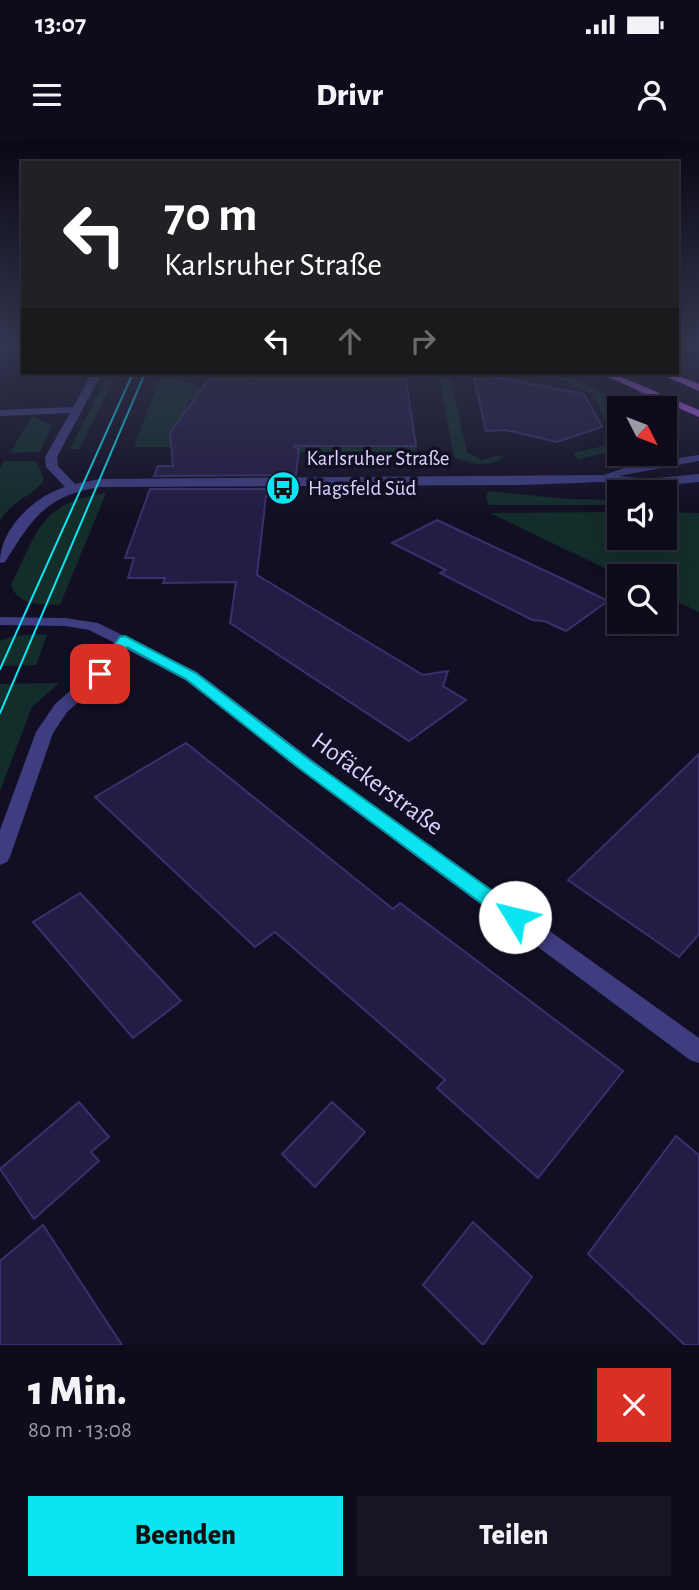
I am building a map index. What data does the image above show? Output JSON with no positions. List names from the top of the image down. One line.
{"streets":{"street":["Karlsruher Straße","Hofäckerstraße"]},"places":{"bus stop":["Hagsfeld Süd"]},"north":"bottom right","page":{"status":"13:07","header":"Drivr","turn":["70 m","Karlsruher Straße"],"heading":["1 Min.","80 m · 13:08"],"buttons":["Beenden","Teilen"]}}
